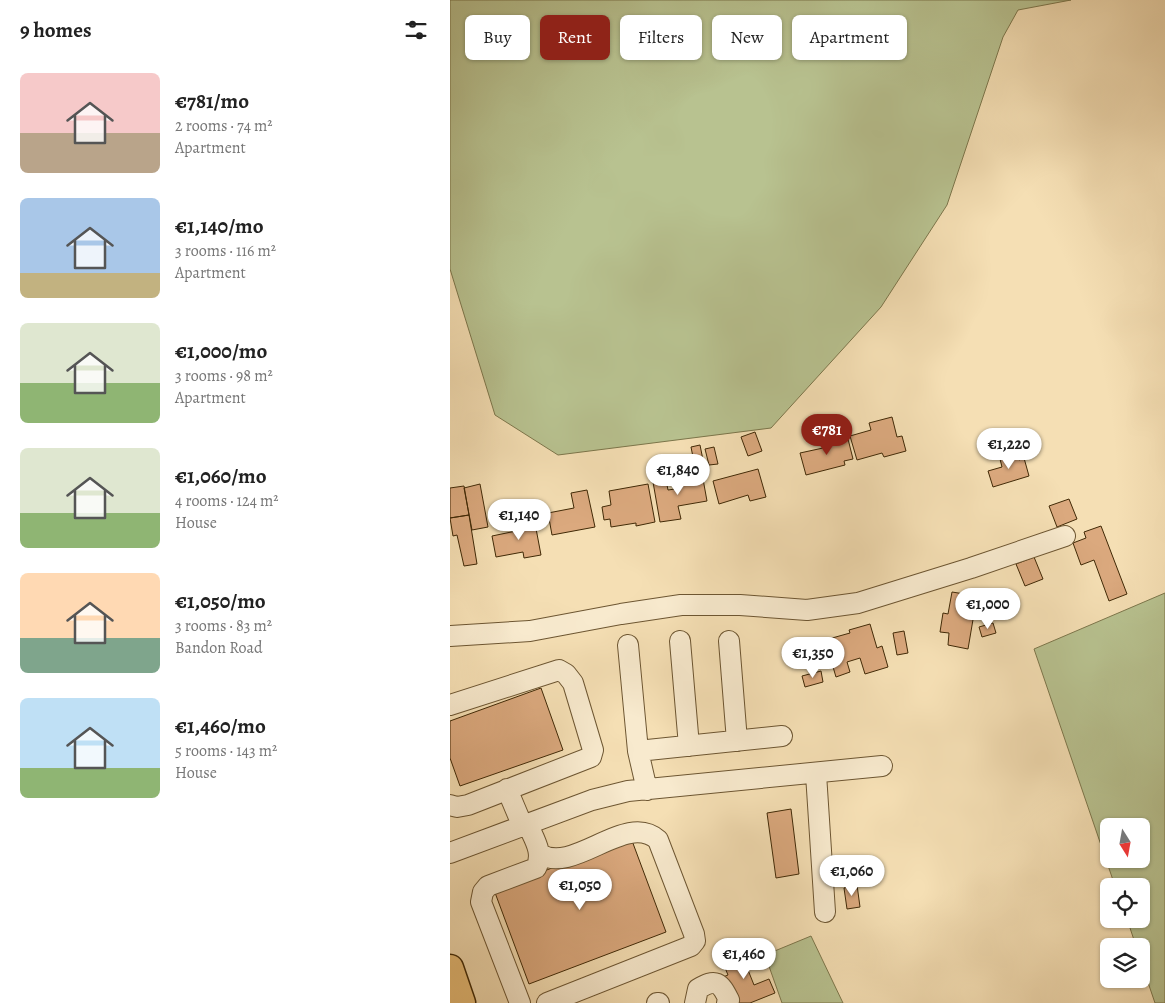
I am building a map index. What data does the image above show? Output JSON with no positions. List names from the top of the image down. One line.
{"north":"bottom","page":{"heading":"9 homes","chip":["Buy","Rent","Filters","New","Apartment"],"list":[{"name":"€781/mo","note":"2 rooms · 74 m² · Apartment"},{"name":"€1,140/mo","note":"3 rooms · 116 m² · Apartment"},{"name":"€1,000/mo","note":"3 rooms · 98 m² · Apartment"},{"name":"€1,060/mo","note":"4 rooms · 124 m² · House"},{"name":"€1,050/mo","note":"3 rooms · 83 m² · Bandon Road"},{"name":"€1,460/mo","note":"5 rooms · 143 m² · House"}],"price":["€781","€1,220","€1,840","€1,140","€1,000","€1,350","€1,060","€1,050","€1,460"]}}
